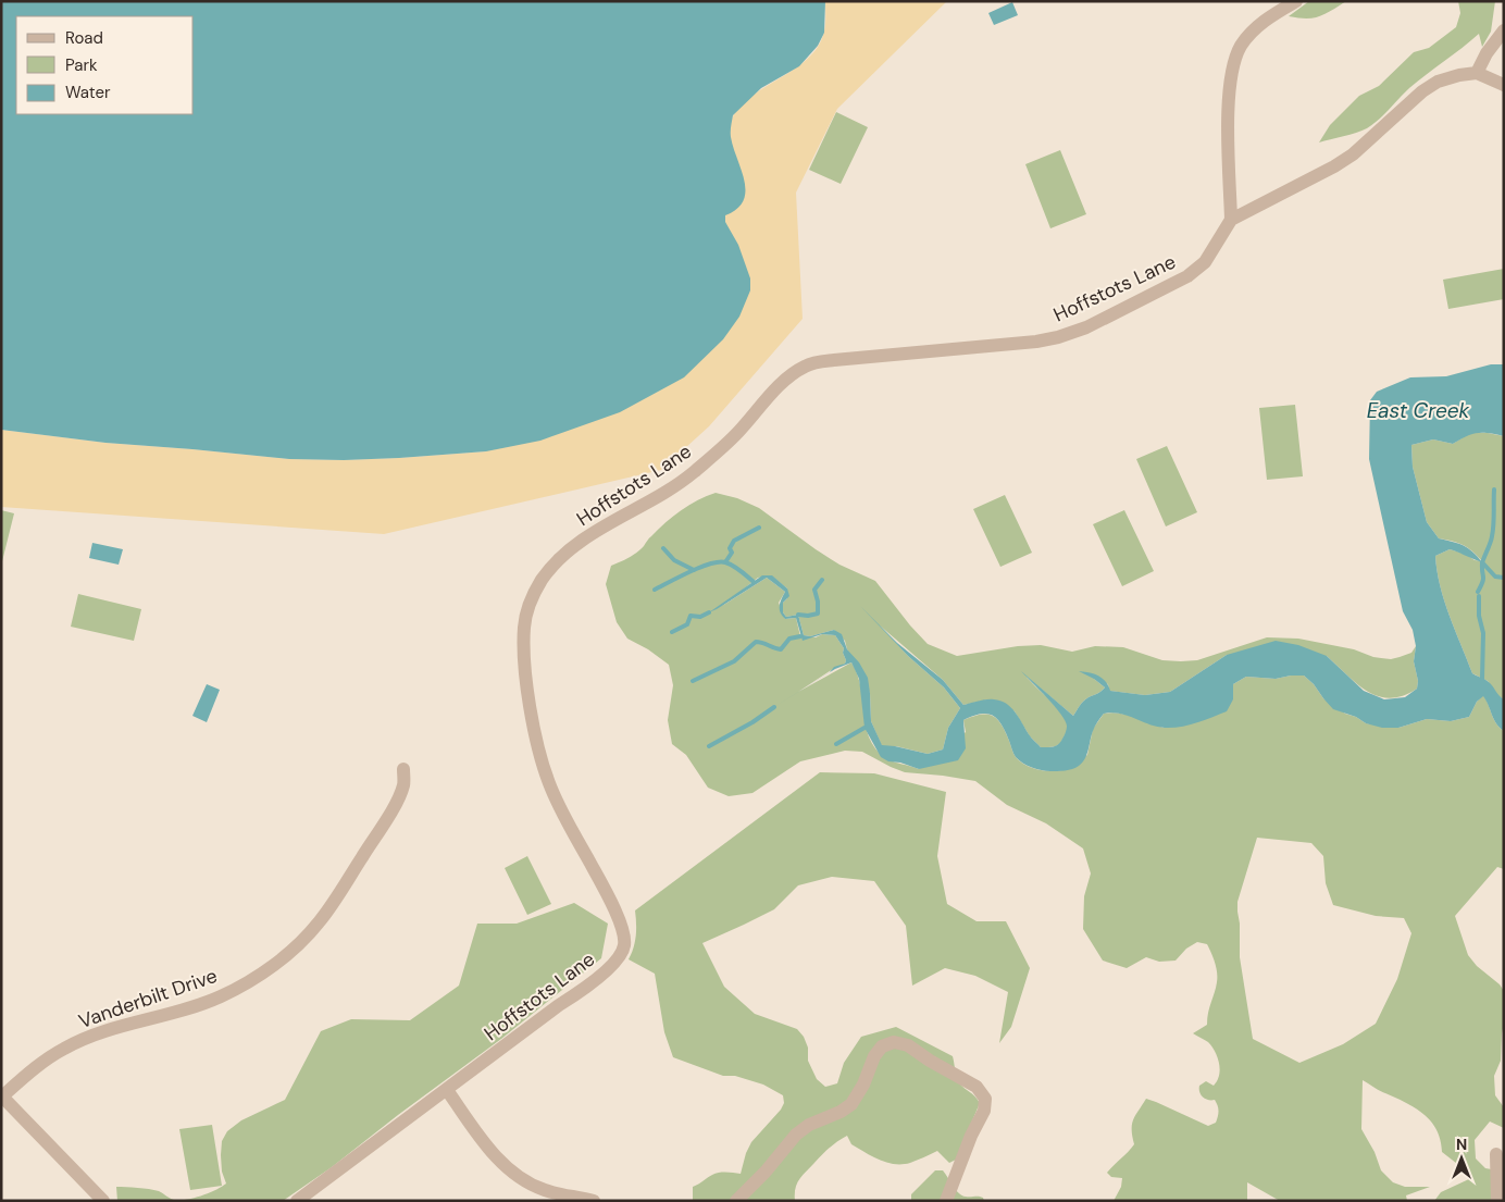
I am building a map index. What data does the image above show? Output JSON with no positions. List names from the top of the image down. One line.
{"streets":{"street":["Hoffstots Lane","Vanderbilt Drive"]},"water":["East Creek"],"legend":["Road","Park","Water"],"north":"top"}
